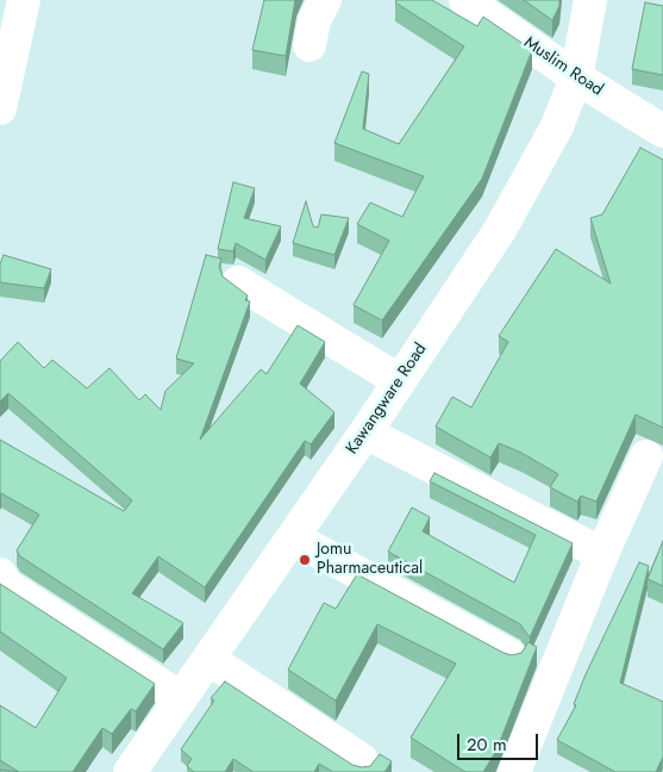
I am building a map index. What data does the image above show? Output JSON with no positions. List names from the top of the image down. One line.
{"streets":{"street":["Muslim Road","Kawangware Road"]},"crossings":[["Muslim Road","Kawangware Road"]],"places":["Jomu Pharmaceutical"],"scale_bar":"20 m"}
